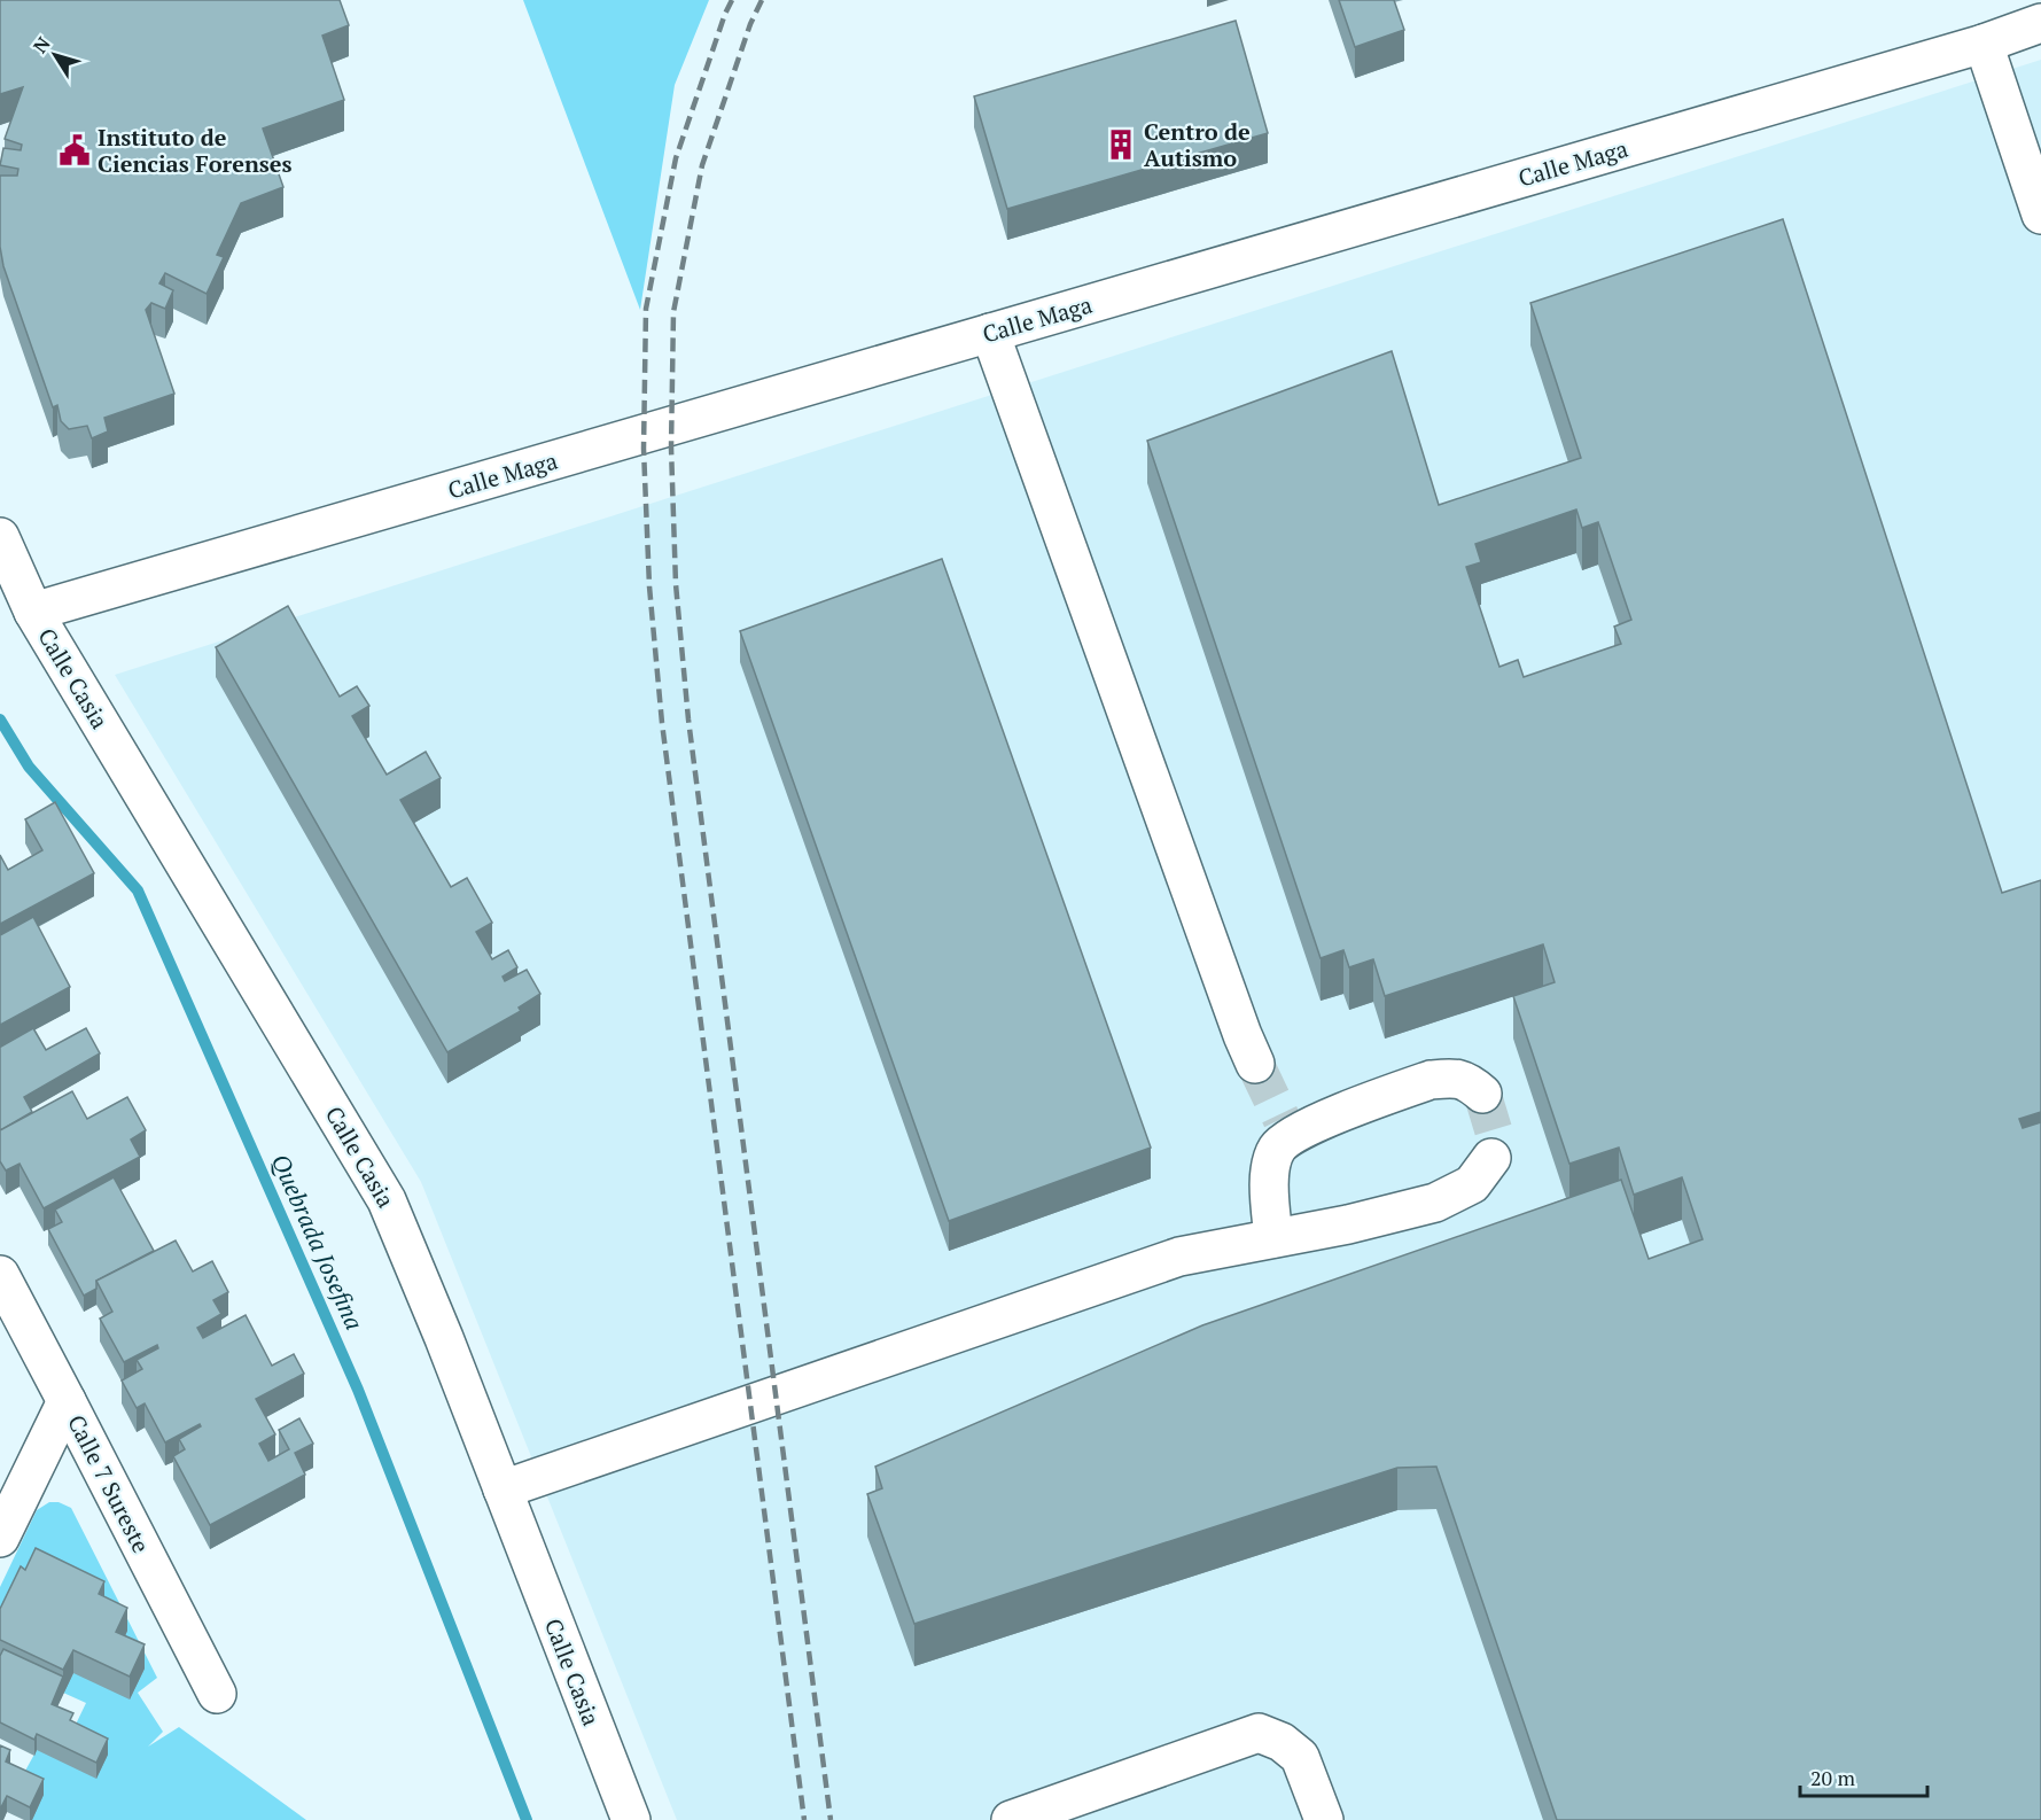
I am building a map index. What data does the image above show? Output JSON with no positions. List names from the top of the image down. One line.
{"streets":{"street":["Calle Maga","Calle Casia","Calle 7 Sureste"]},"crossings":[["Calle Maga","Calle Casia"]],"water":["Quebrada Josefina"],"places":{"building":["Centro de Autismo"],"public building":["Instituto de Ciencias Forenses"]},"scale_bar":"20 m","north":"top left"}
